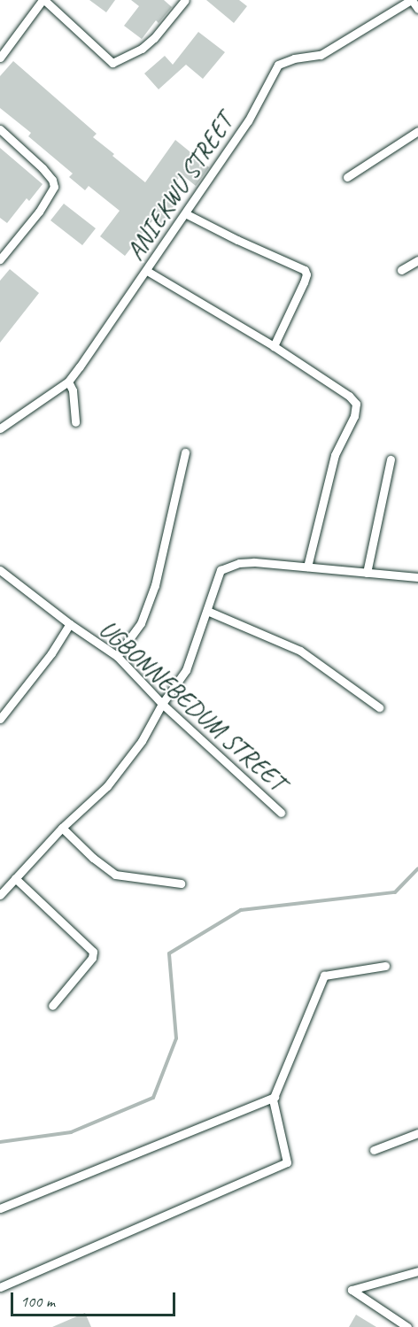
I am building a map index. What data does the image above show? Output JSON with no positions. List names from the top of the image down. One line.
{"streets":{"street":["ANIEKWU STREET","UGBONNEBEDUM STREET"]},"scale_bar":"100 m"}
